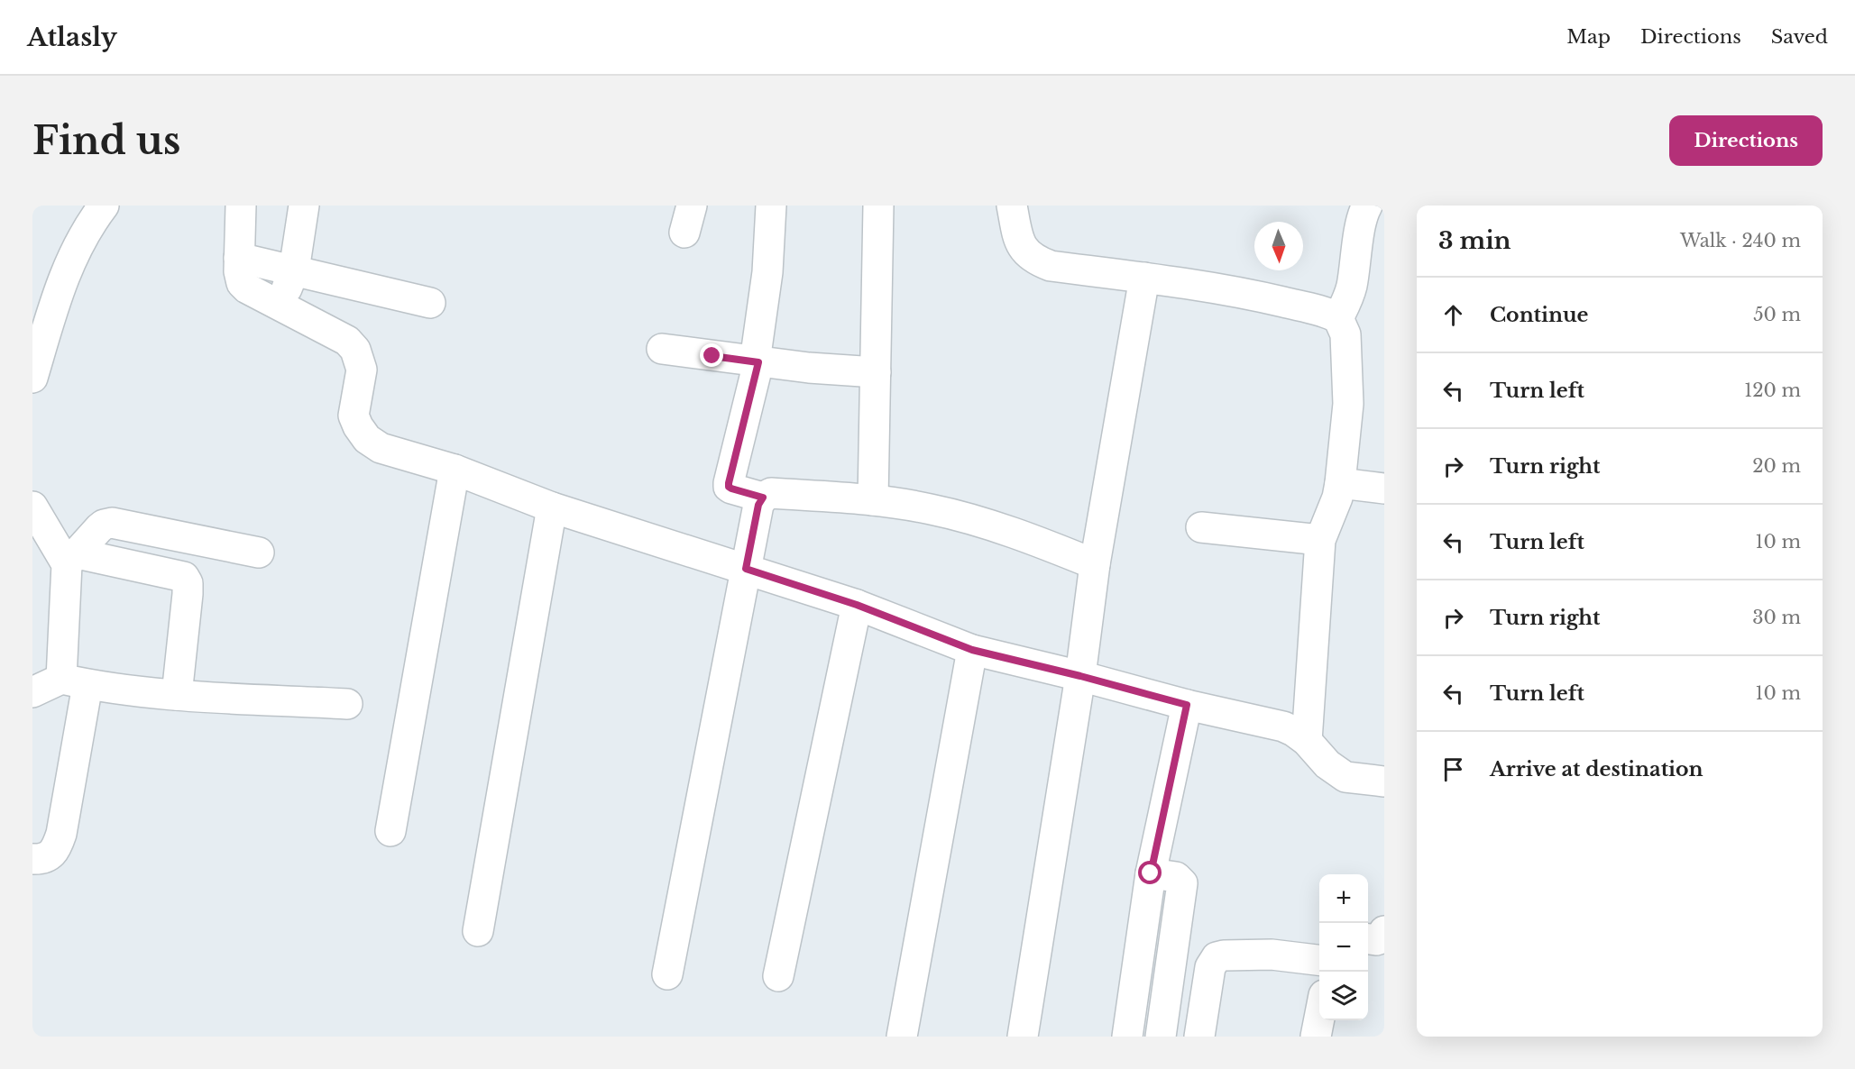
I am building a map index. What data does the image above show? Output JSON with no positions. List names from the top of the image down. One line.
{"north":"bottom","page":{"header":"Atlasly","nav":["Map","Directions","Saved"],"buttons":"Directions","title":"Find us","heading":["3 min","Walk · 240 m"],"list":[["Continue","50 m"],["Turn left","120 m"],["Turn right","20 m"],["Turn left","10 m"],["Turn right","30 m"],["Turn left","10 m"],"Arrive at destination"],"map_buttons":["+","−"]}}
